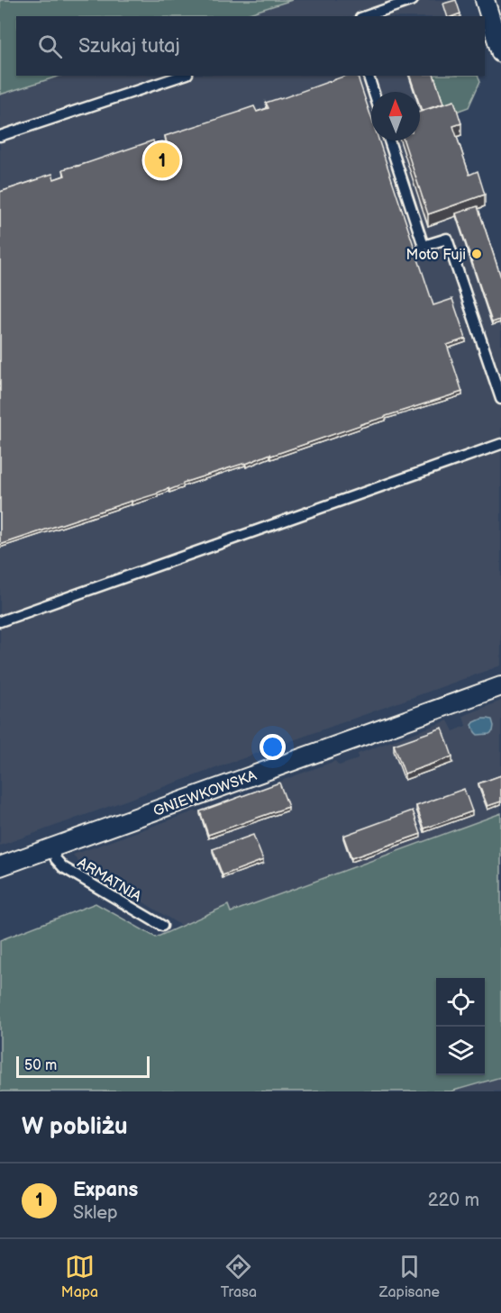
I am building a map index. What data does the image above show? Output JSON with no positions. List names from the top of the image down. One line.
{"streets":{"street":["GNIEWKOWSKA"],"lane":["ARMATNIA"]},"crossings":[["GNIEWKOWSKA","ARMATNIA"]],"places":["Moto Fuji"],"scale_bar":"50 m","north":"top","page":{"search":"Szukaj tutaj","pins":"1","scale":"50 m","heading":"W pobliżu","list":[{"mark":"1","name":"Expans","note":"Sklep","value":"220 m"}],"nav":["Mapa","Trasa","Zapisane"]}}
